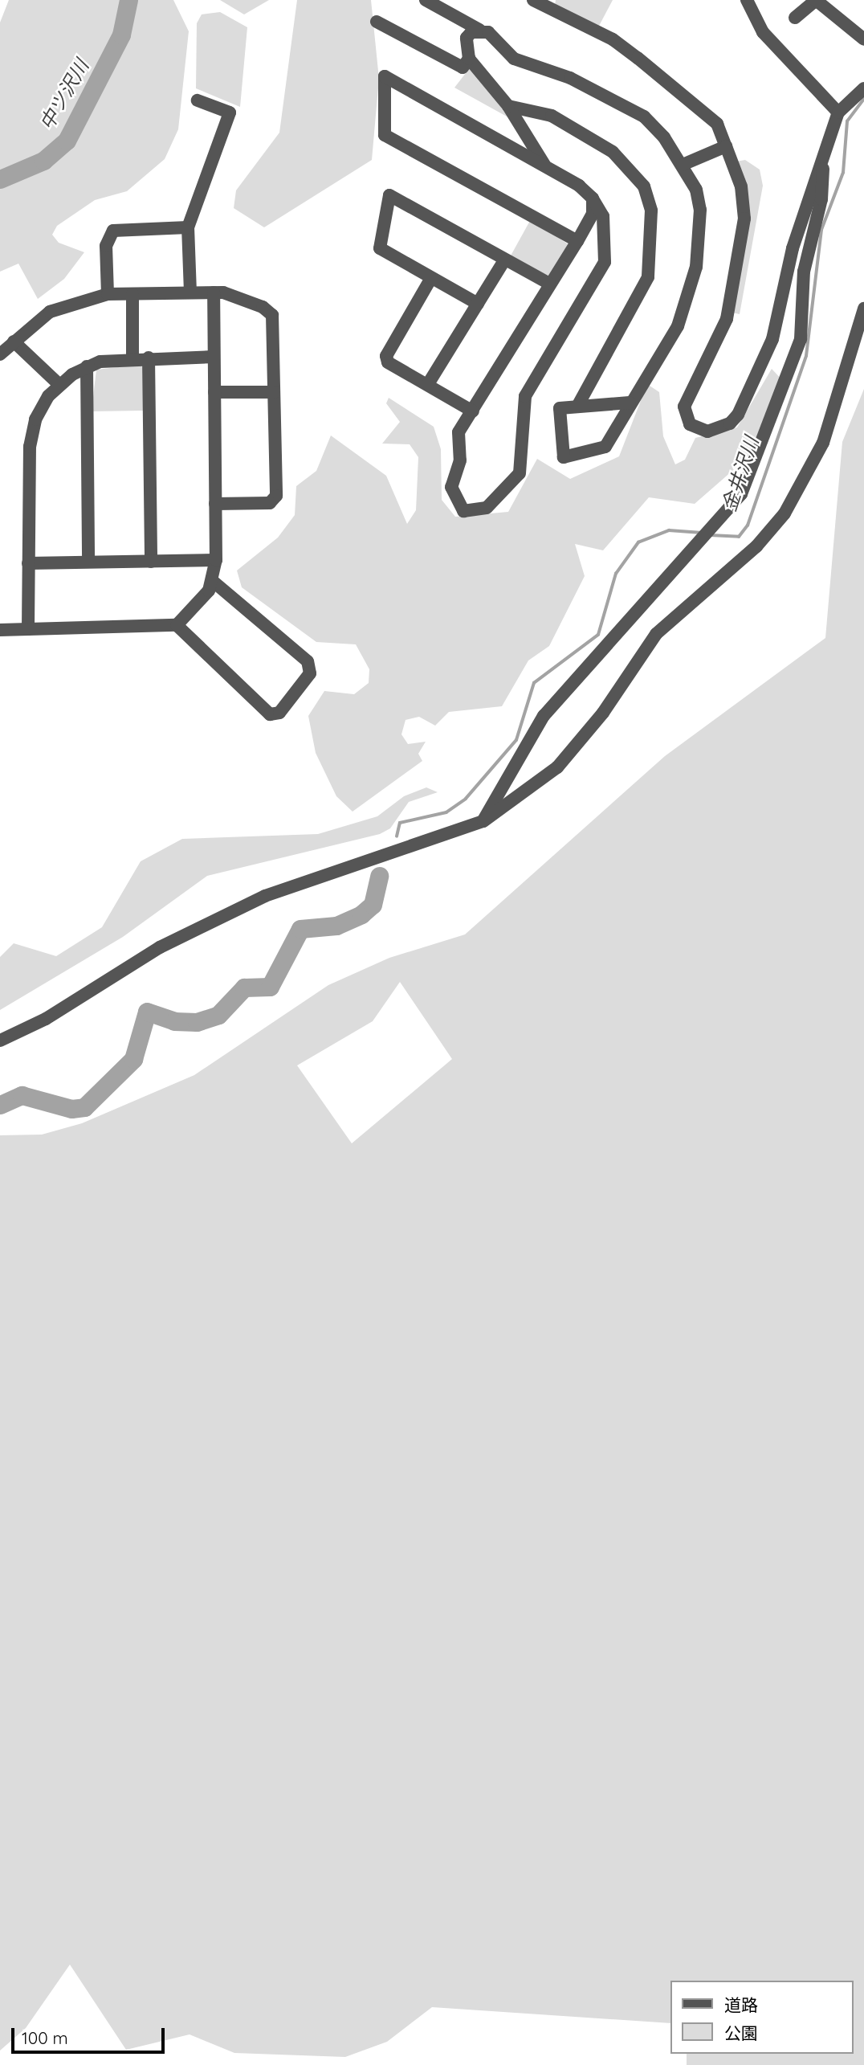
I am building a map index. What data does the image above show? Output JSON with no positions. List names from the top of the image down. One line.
{"water":["中ツ沢川","金井沢川"],"legend":["道路","公園"],"scale_bar":"100 m"}
